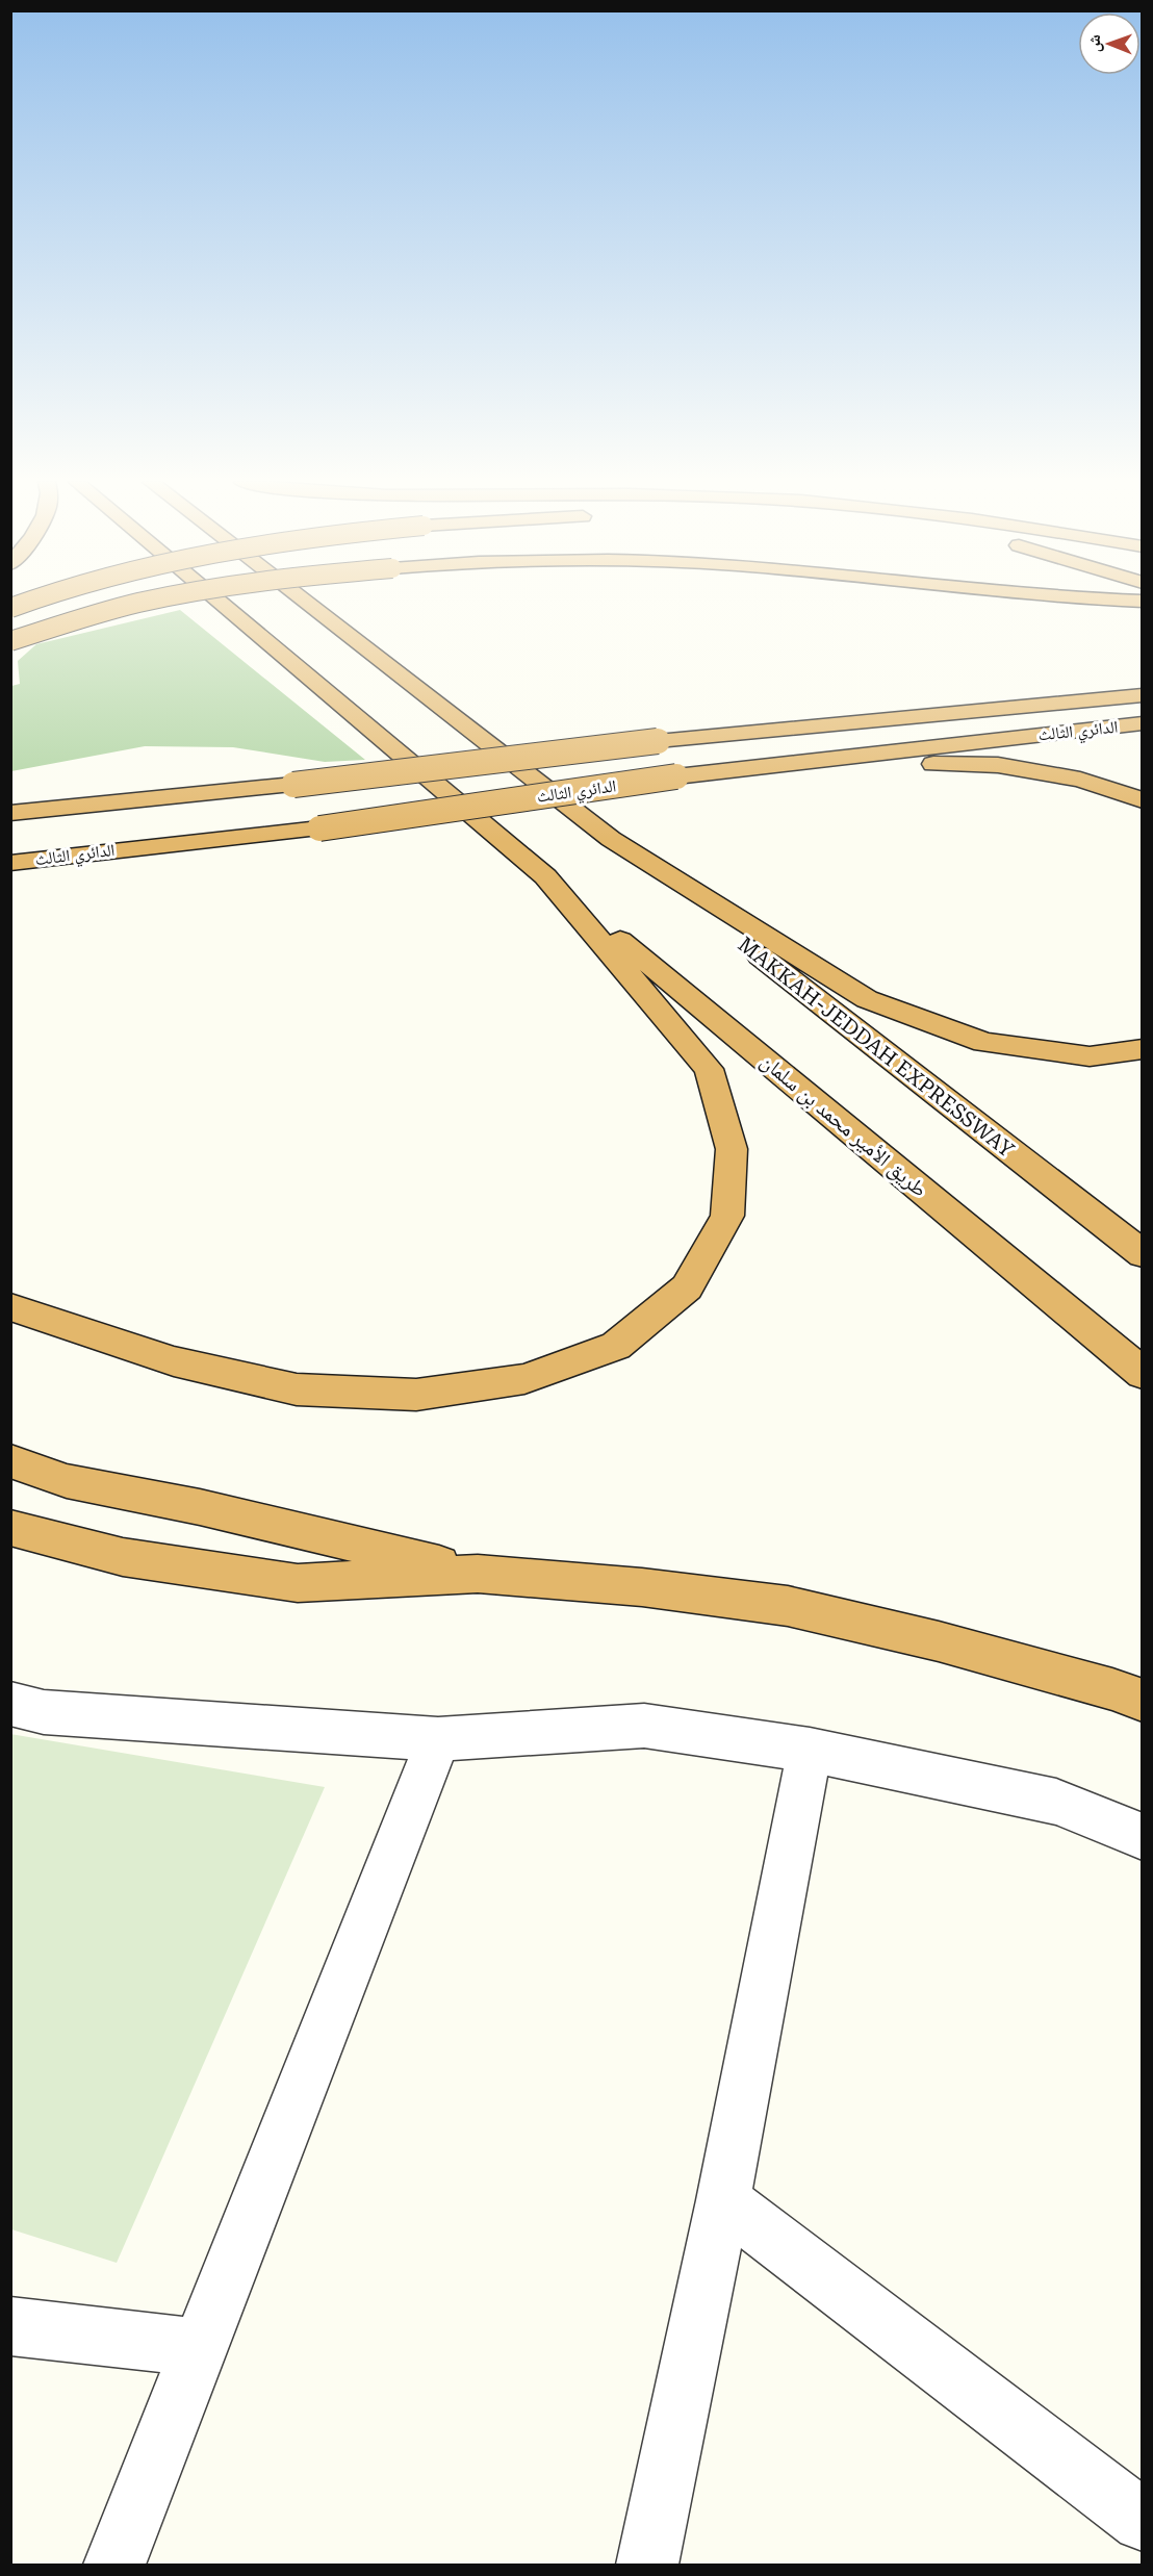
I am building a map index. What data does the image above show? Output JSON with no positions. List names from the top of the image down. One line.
{"streets":{"highway":["الدائري الثالث","MAKKAH-JEDDAH EXPRESSWAY","طريق الأمير محمد بن سلمان"]},"north":"left"}
